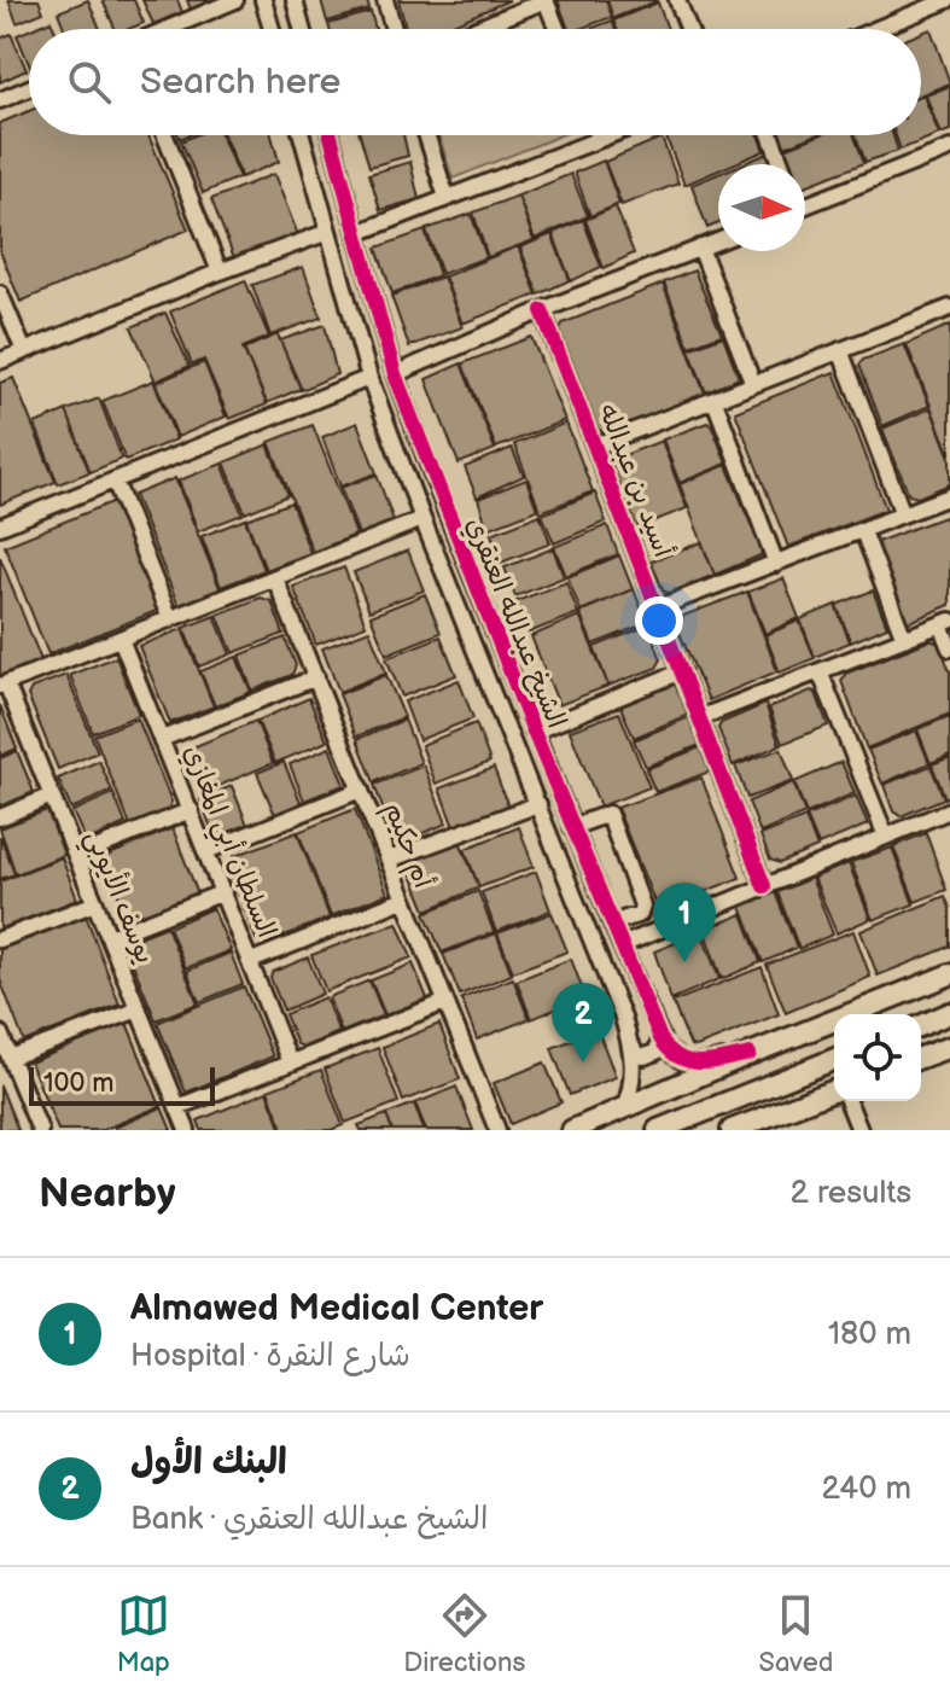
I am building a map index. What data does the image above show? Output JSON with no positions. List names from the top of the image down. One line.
{"streets":{"street":["أسيد بن عبدالله","الشيخ عبدالله العنقري","السلطان أبي المغازي","أم حكيم","يوسف الأيوبي"]},"scale_bar":"100 m","north":"right","page":{"search":"Search here","pins":["1","2"],"scale":"100 m","heading":["Nearby","2 results"],"list":[{"mark":"1","name":"Almawed Medical Center","note":"Hospital · شارع النقرة","value":"180 m"},{"mark":"2","name":"البنك الأول","note":"Bank · الشيخ عبدالله العنقري","value":"240 m"}],"nav":["Map","Directions","Saved"]}}
